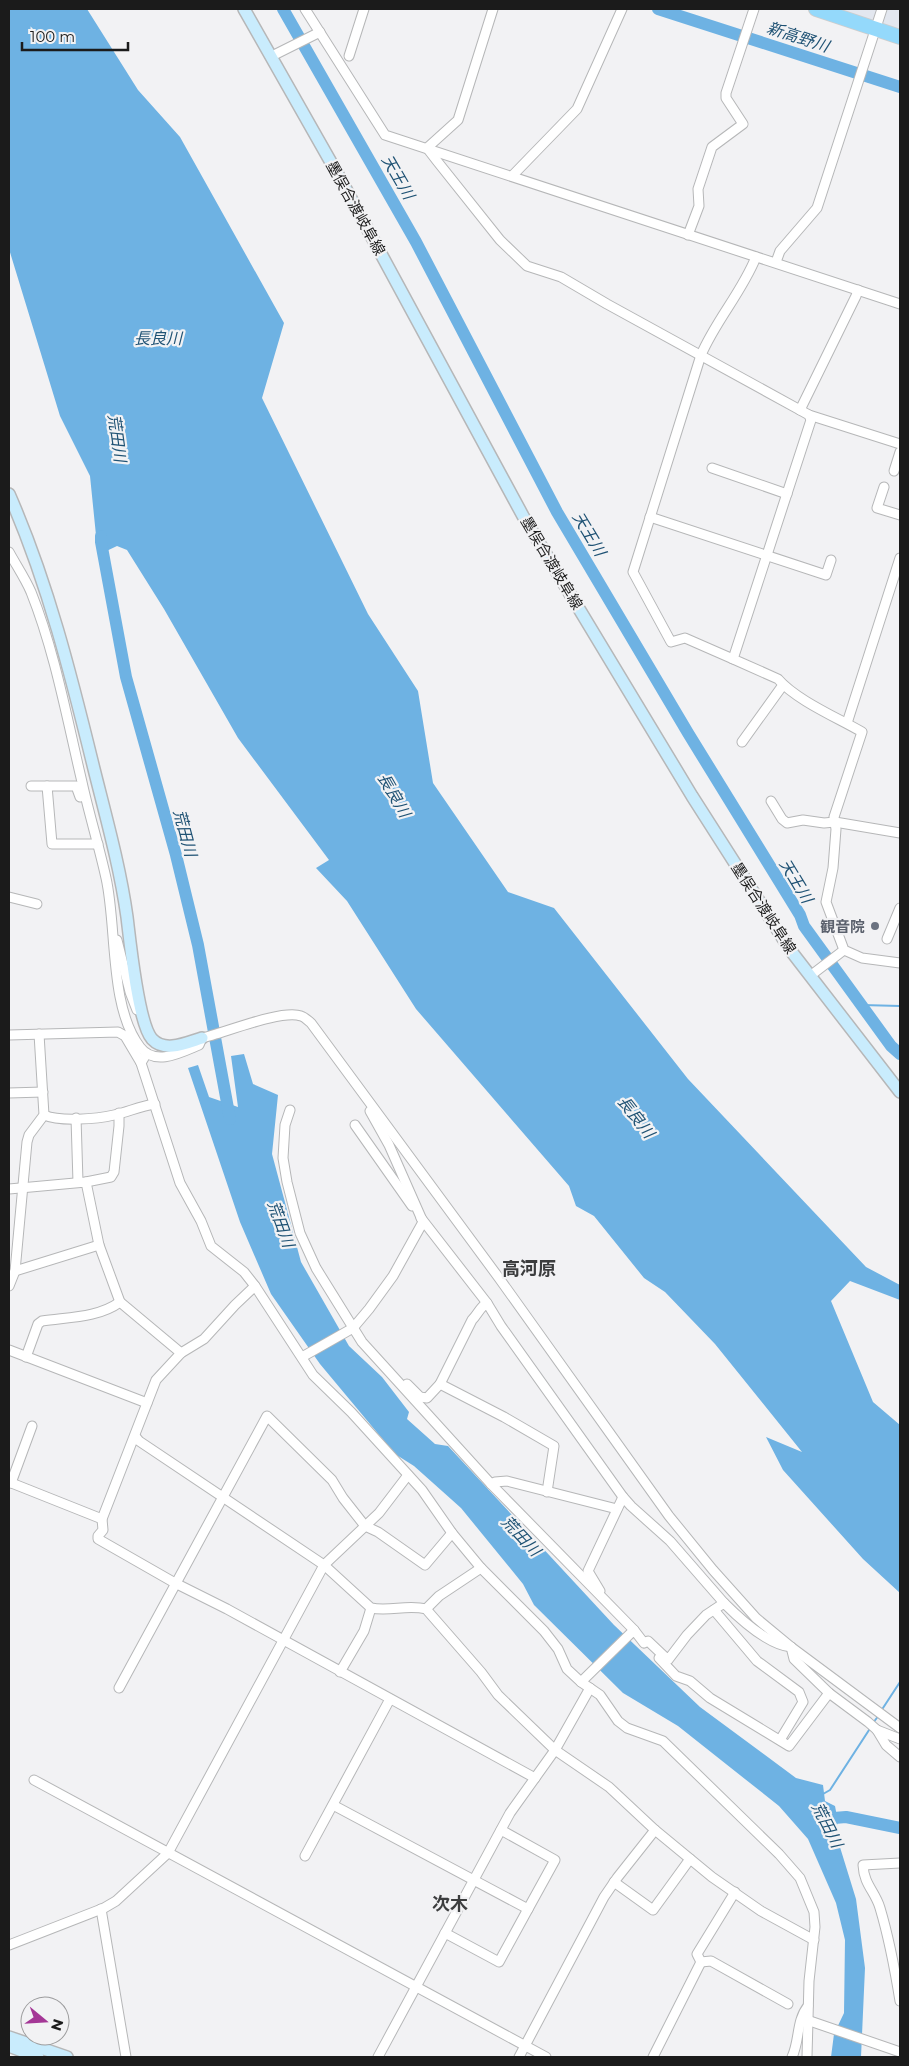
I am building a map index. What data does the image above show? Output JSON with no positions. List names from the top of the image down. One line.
{"streets":{"main road":["墨俣合渡岐阜線"]},"districts":["高河原","次木"],"water":["新高野川","天王川","長良川","荒田川"],"places":["観音院"],"scale_bar":"100 m","north":"right"}
